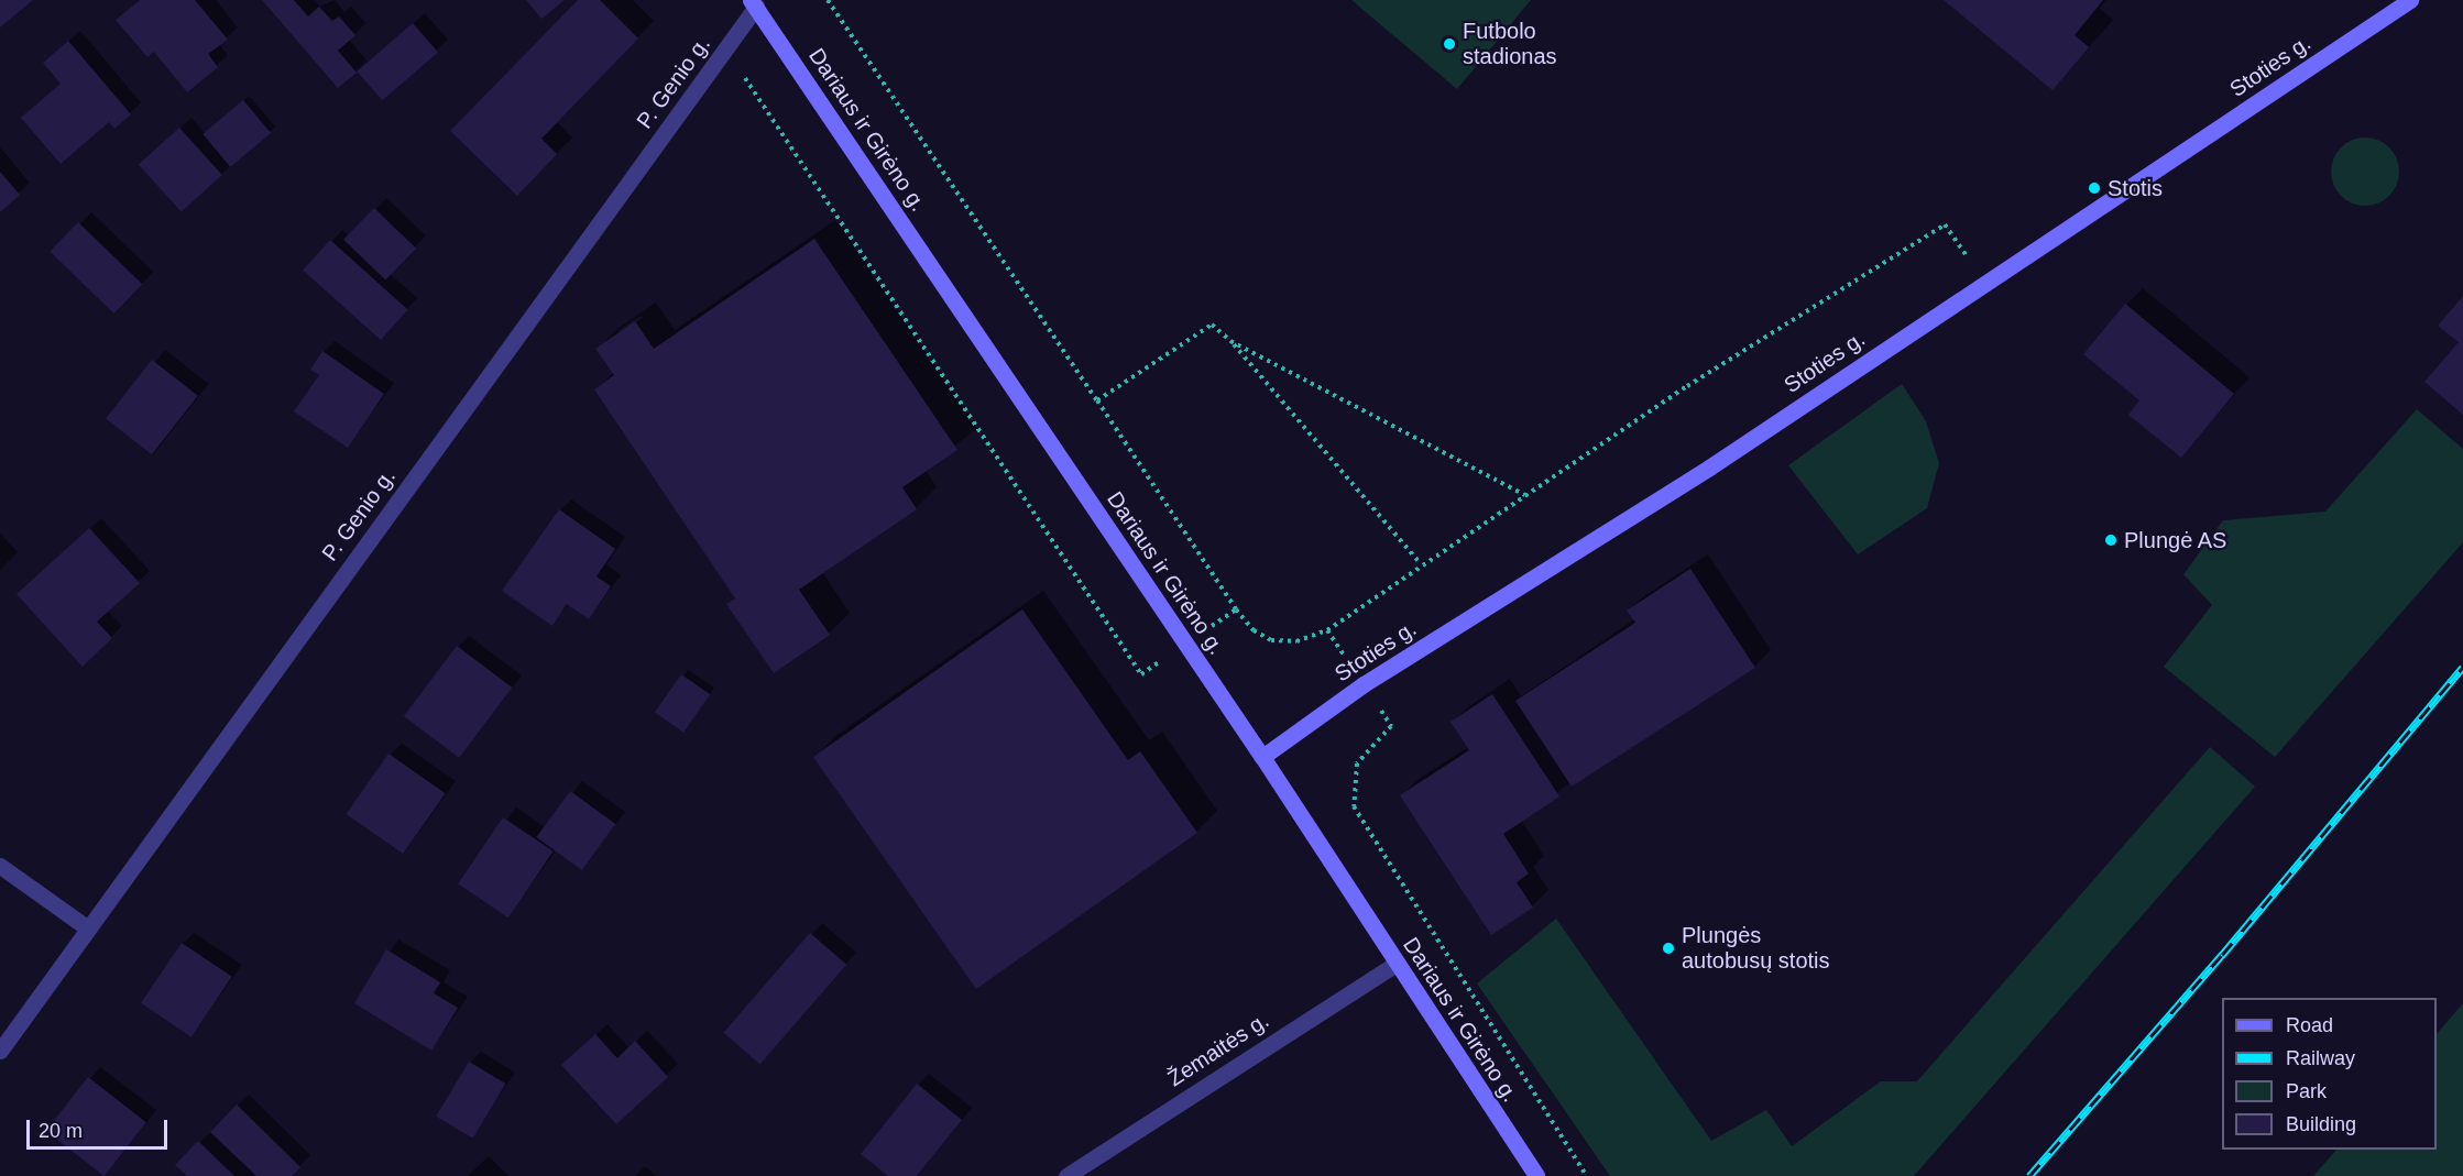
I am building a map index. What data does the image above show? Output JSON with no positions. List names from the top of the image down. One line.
{"streets":{"main road":["Stoties g.","Dariaus ir Girėno g."],"street":["P. Genio g.","Žemaitės g."]},"crossings":[["Stoties g.","Dariaus ir Girėno g."],["P. Genio g.","Dariaus ir Girėno g."],["Dariaus ir Girėno g.","Žemaitės g."]],"places":["Futbolo stadionas","Stotis","Plungė AS","Plungės autobusų stotis"],"legend":["Road","Railway","Park","Building"],"scale_bar":"20 m"}
